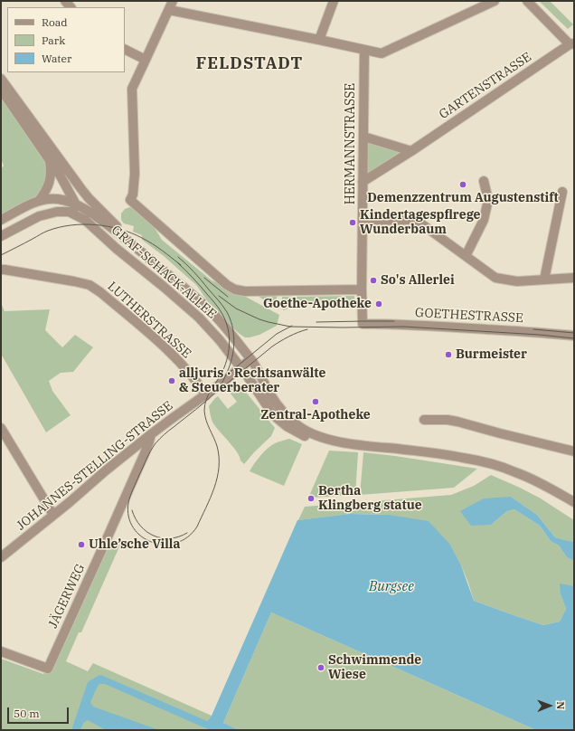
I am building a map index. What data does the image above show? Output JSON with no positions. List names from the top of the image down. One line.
{"streets":{"street":["GARTENSTRASSE","HERMANNSTRASSE","GRAF-SCHACK-ALLEE","GOETHESTRASSE","LUTHERSTRASSE","JOHANNES-STELLING-STRASSE","JÄGERWEG"]},"crossings":[["GARTENSTRASSE","HERMANNSTRASSE"],["HERMANNSTRASSE","GOETHESTRASSE"],["GRAF-SCHACK-ALLEE","JOHANNES-STELLING-STRASSE"],["LUTHERSTRASSE","JOHANNES-STELLING-STRASSE"],["JOHANNES-STELLING-STRASSE","JÄGERWEG"]],"districts":["FELDSTADT"],"water":["Burgsee"],"places":["Demenzzentrum Augustenstift","Kindertagespflrege Wunderbaum","So's Allerlei","Goethe-Apotheke","Burmeister","alljuris · Rechtsanwälte & Steuerberater","Zentral-Apotheke","Bertha Klingberg statue","Uhle’sche Villa","Schwimmende Wiese"],"legend":["Road","Park","Water"],"scale_bar":"50 m","north":"right"}
